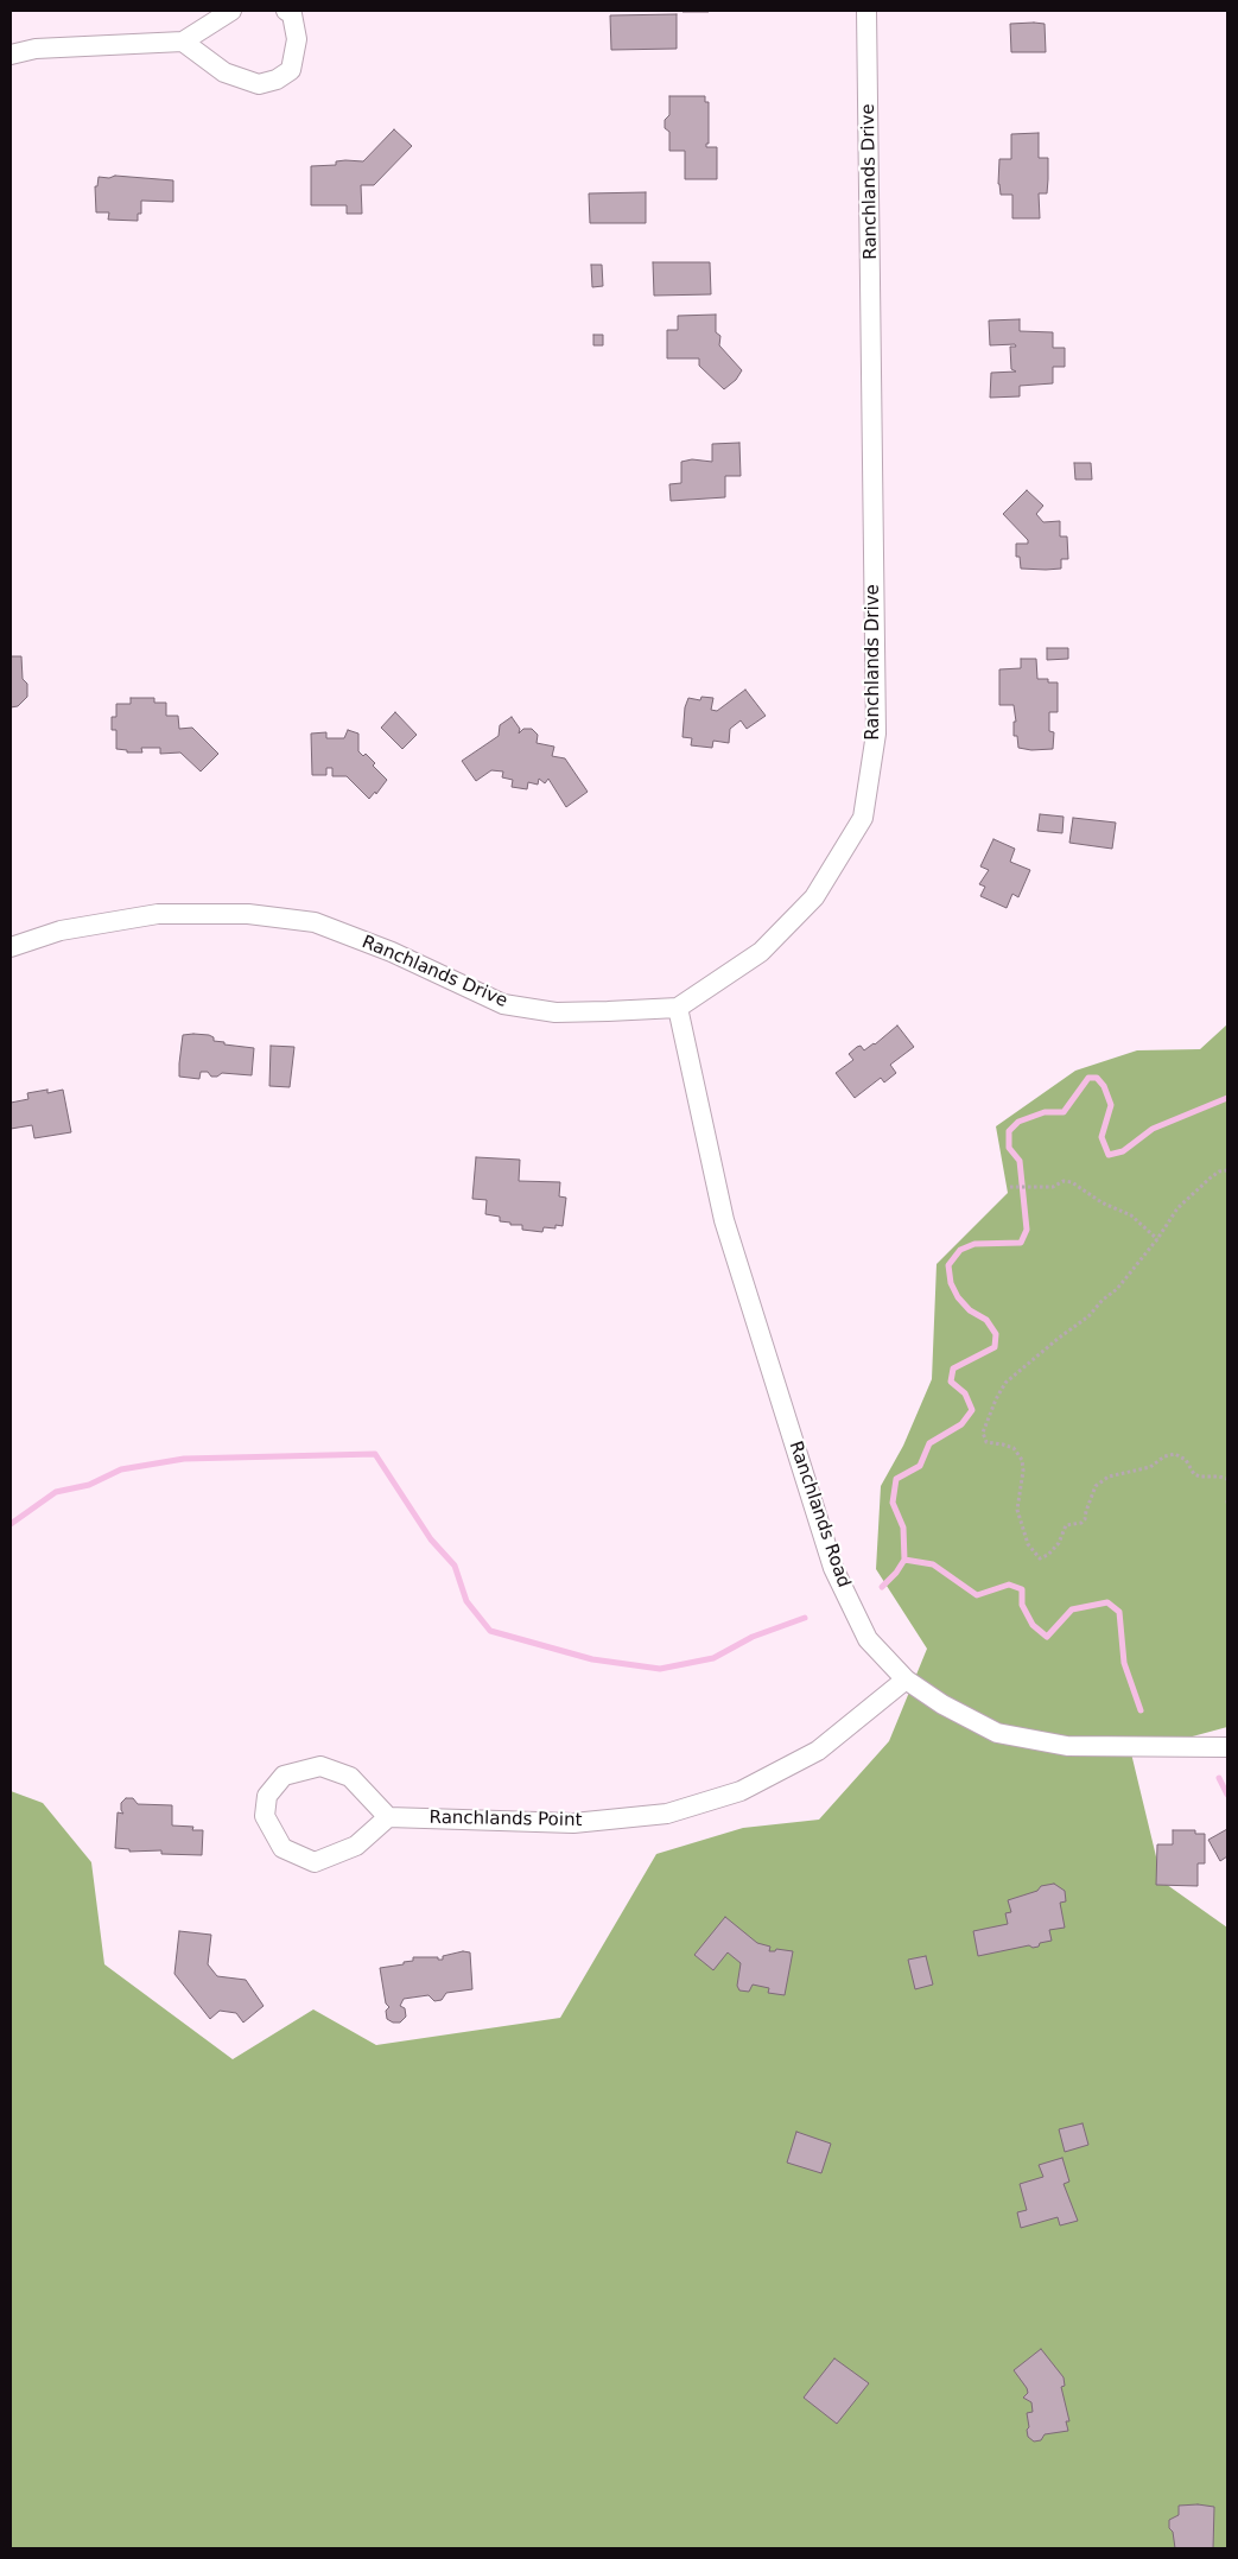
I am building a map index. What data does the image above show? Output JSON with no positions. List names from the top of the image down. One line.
{"streets":{"street":["Ranchlands Drive","Ranchlands Road","Ranchlands Point"]},"crossings":[["Ranchlands Drive","Ranchlands Road"],["Ranchlands Road","Ranchlands Point"]]}
